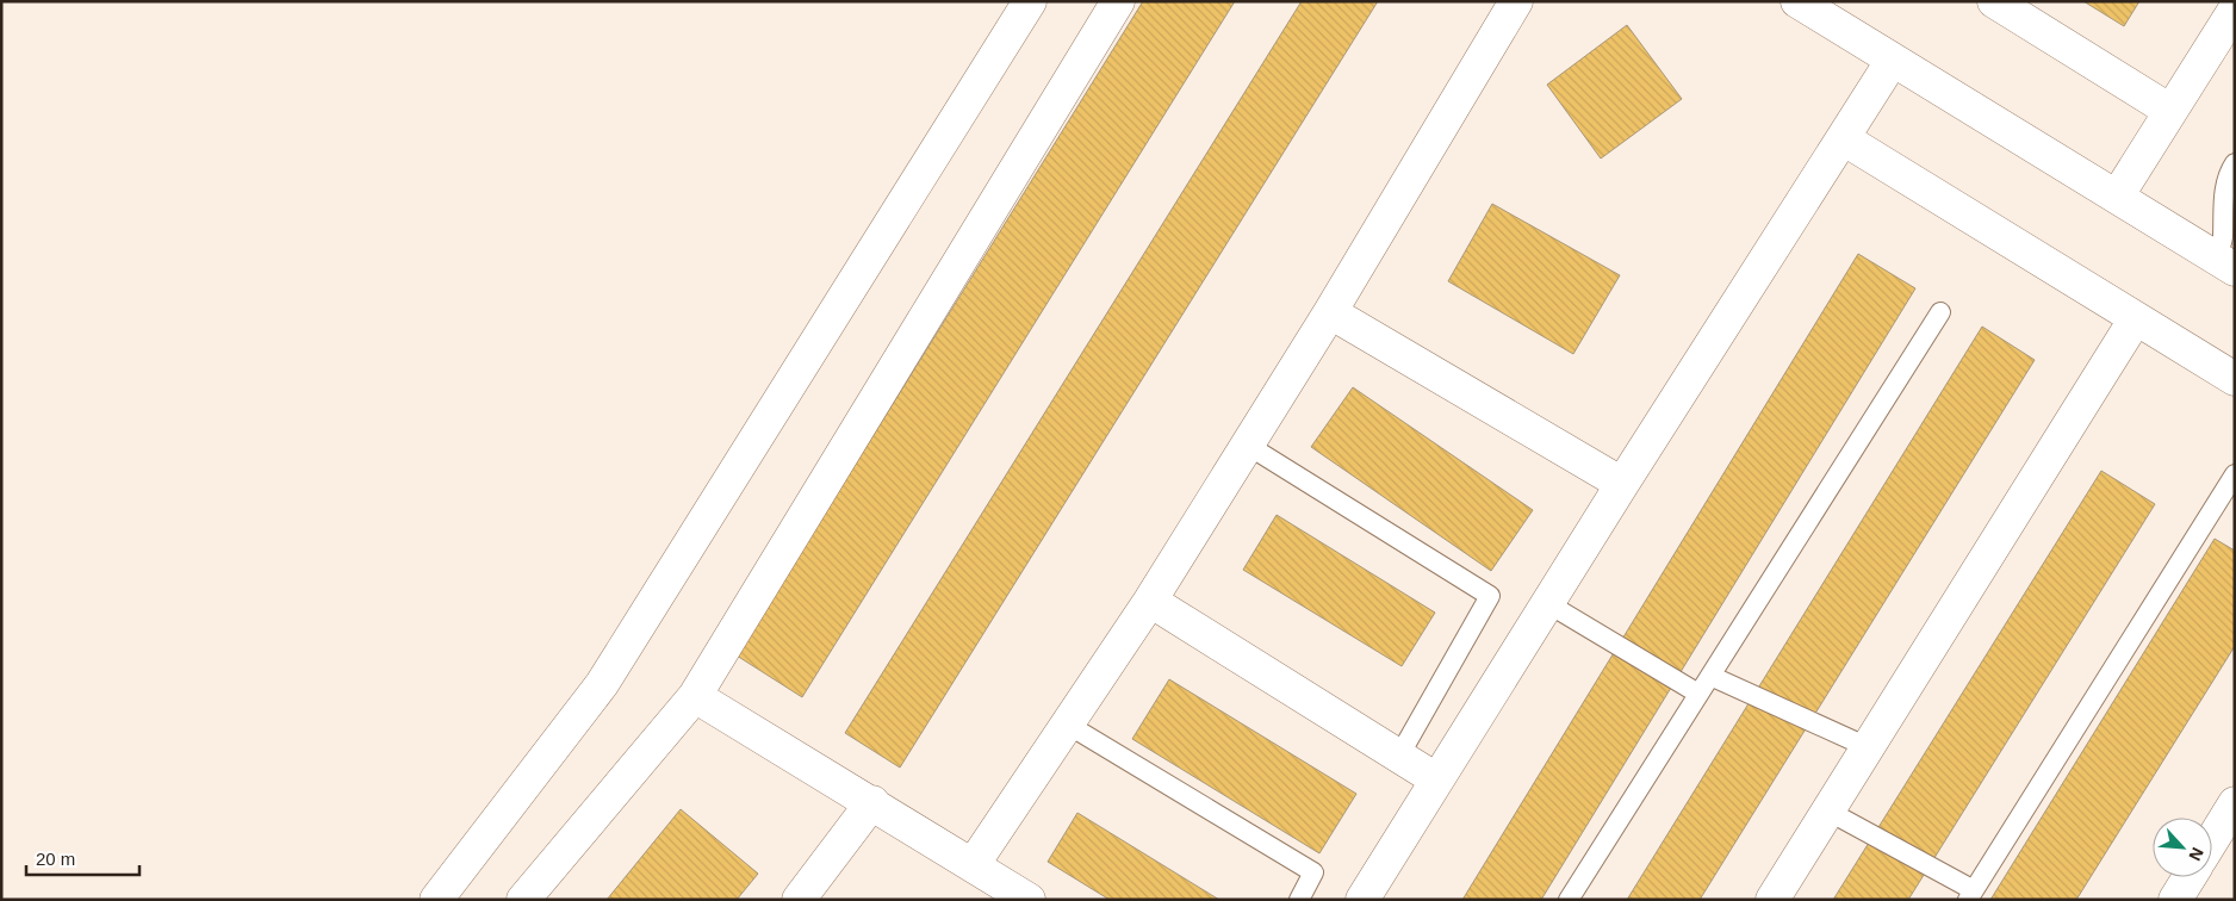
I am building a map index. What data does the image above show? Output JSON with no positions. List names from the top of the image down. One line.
{"scale_bar":"20 m","north":"bottom right"}
